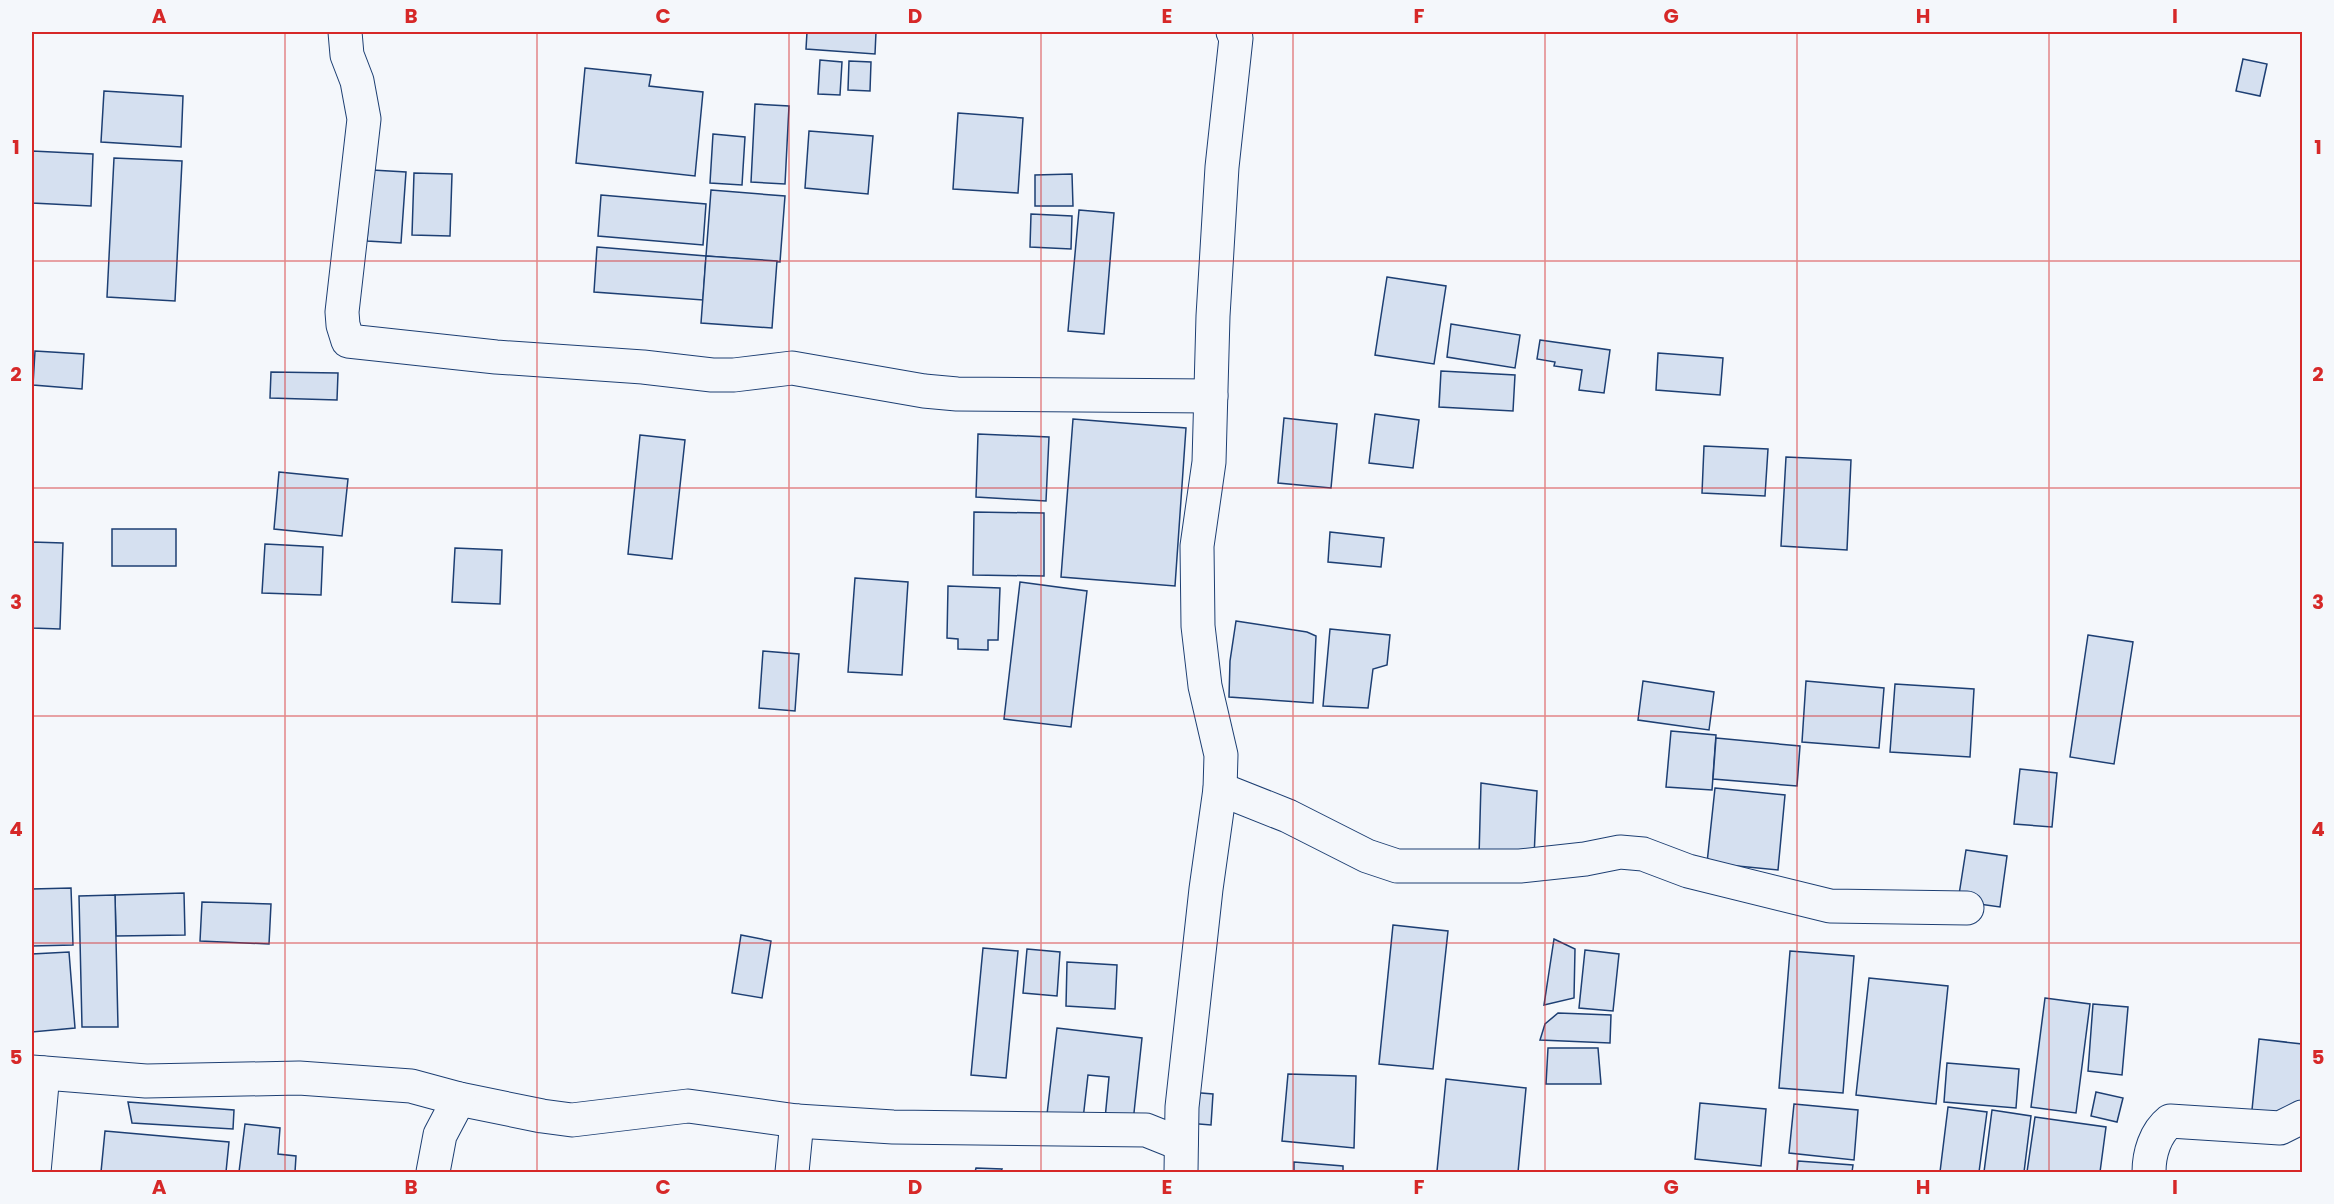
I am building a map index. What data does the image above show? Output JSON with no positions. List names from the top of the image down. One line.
{"grid":{"columns":["A","B","C","D","E","F","G","H","I"],"rows":["1","2","3","4","5"]}}
